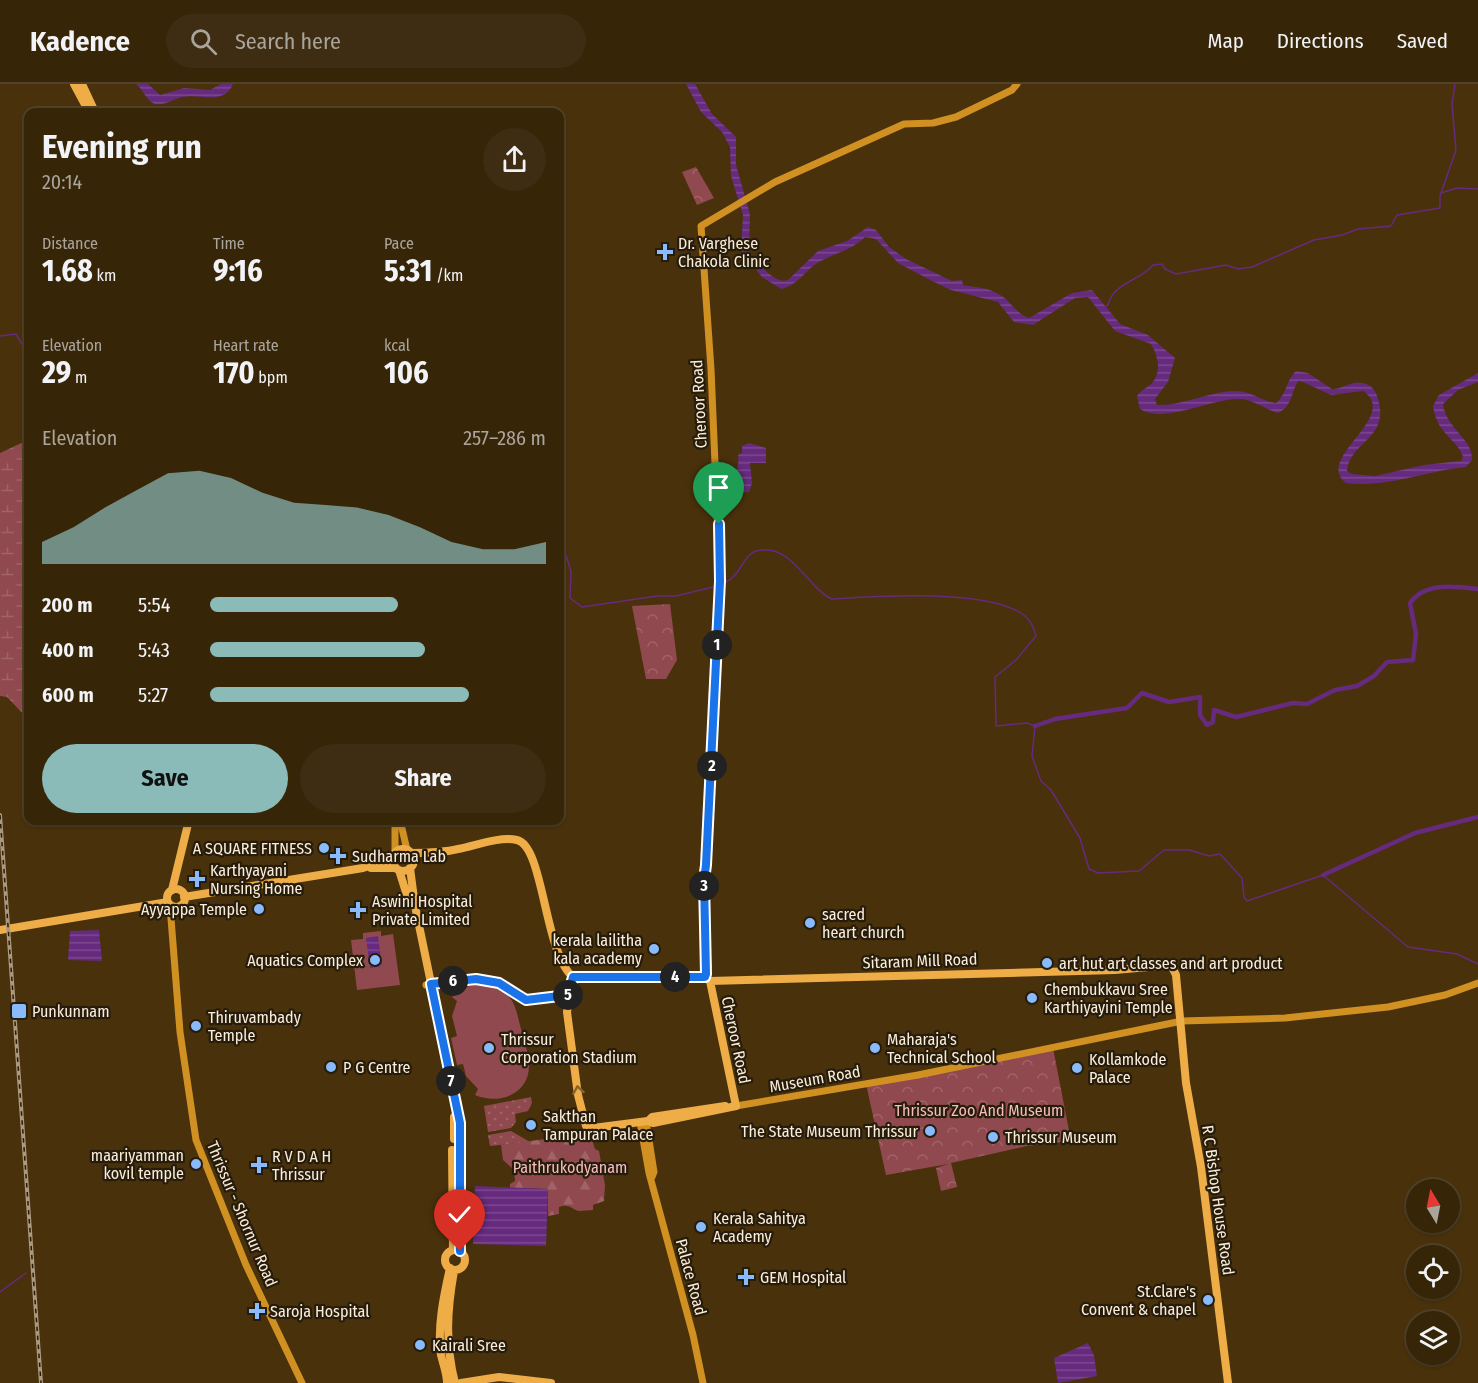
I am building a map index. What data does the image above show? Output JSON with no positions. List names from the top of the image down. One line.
{"streets":{"main road":["Cheroor Road","Sitaram Mill Road","Museum Road","R C Bishop House Road","Thrissur - Shornur Road","Palace Road"]},"crossings":[["Cheroor Road","Sitaram Mill Road"],["Cheroor Road","Museum Road"],["Sitaram Mill Road","Museum Road"],["Sitaram Mill Road","R C Bishop House Road"],["Museum Road","R C Bishop House Road"]],"parks":["Thrissur Zoo And Museum","Paithrukodyanam"],"places":{"health":["Dr. Varghese Chakola Clinic","Sudharma Lab","Karthyayani Nursing Home","Aswini Hospital Private Limited","R V D A H Thrissur","GEM Hospital","Saroja Hospital"],"other":["A SQUARE FITNESS","Ayyappa Temple","sacred heart church","kerala lailitha kala academy","Aquatics Complex","art hut art classes and art product","Chembukkavu Sree Karthiyayini Temple","Thiruvambady Temple","Thrissur Corporation Stadium","Maharaja's Technical School","P G Centre","Kollamkode Palace","Sakthan Tampuran Palace","The State Museum Thrissur","Thrissur Museum","maariyamman kovil temple","Kerala Sahitya Academy","St.Clare's Convent & chapel","Kairali Sree"],"transit":["Punkunnam"]},"north":"top","page":{"header":"Kadence","search":"Search here","nav":["Map","Directions","Saved"],"heading":["Evening run","20:14"],"stats":[["Distance","1.68 km"],["Time","9:16"],["Pace","5:31 /km"],["Elevation","29 m"],["Heart rate","170 bpm"],["kcal","106"]],"chart":["Elevation","257–286 m"],"list":[{"name":"200 m","note":"5:54"},{"name":"400 m","note":"5:43"},{"name":"600 m","note":"5:27"}],"pins":["1","2","3","4","6","5","7"],"buttons":["Save","Share"]}}
